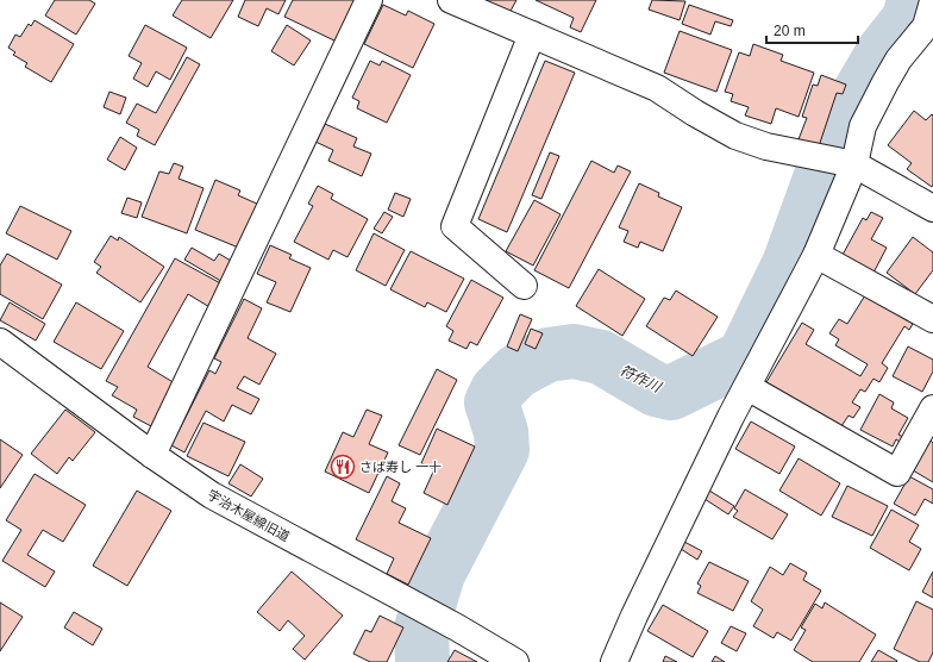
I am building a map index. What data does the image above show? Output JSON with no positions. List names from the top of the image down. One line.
{"streets":{"street":["宇治木屋線旧道"]},"water":["符作川"],"places":{"restaurant":["さば寿し 一十"]},"scale_bar":"20 m"}
